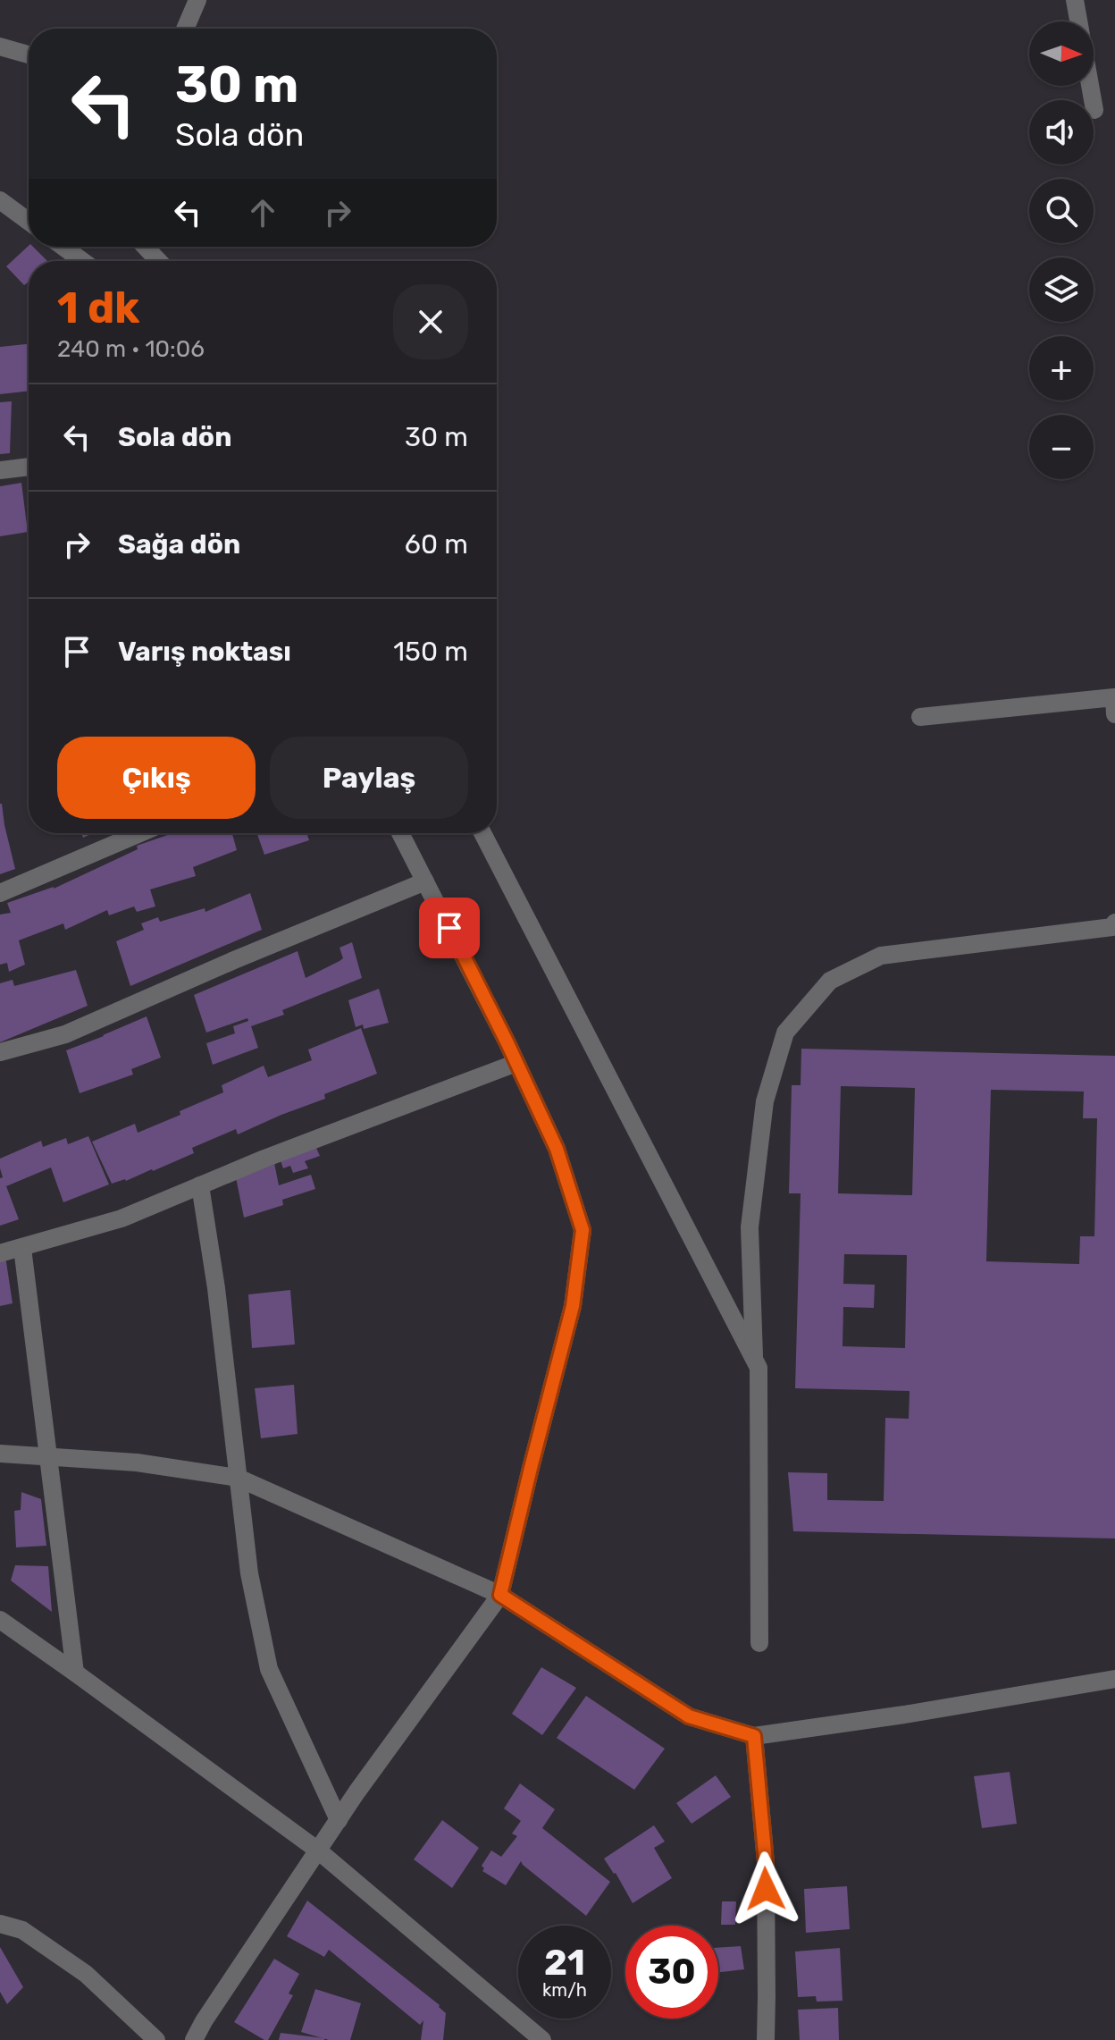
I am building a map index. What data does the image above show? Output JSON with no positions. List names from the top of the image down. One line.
{"north":"right","page":{"map_buttons":["+","−"],"turn":["30 m","Sola dön"],"heading":["1 dk","240 m · 10:06"],"list":[{"name":"Sola dön","value":"30 m"},{"name":"Sağa dön","value":"60 m"},{"name":"Varış noktası","value":"150 m"}],"buttons":["Çıkış","Paylaş"],"speed":"21 km/h","limit":"30"}}
